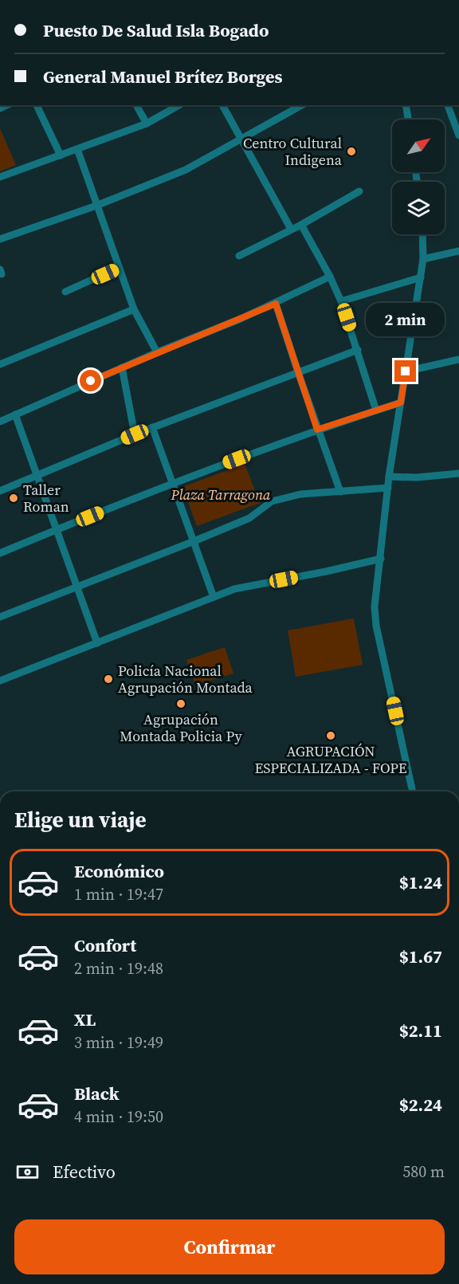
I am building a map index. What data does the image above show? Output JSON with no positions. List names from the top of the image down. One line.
{"parks":["Plaza Tarragona"],"places":["Centro Cultural Indigena","Taller Roman","Policía Nacional Agrupación Montada","Agrupación Montada Policia Py","AGRUPACIÓN ESPECIALIZADA - FOPE"],"north":"top right","page":{"banner":["Puesto De Salud Isla Bogado","General Manuel Brítez Borges"],"bubble":"2 min","heading":"Elige un viaje","list":[{"name":"Económico","note":"1 min · 19:47","value":"$1.24"},{"name":"Confort","note":"2 min · 19:48","value":"$1.67"},{"name":"XL","note":"3 min · 19:49","value":"$2.11"},{"name":"Black","note":"4 min · 19:50","value":"$2.24"}],"pay":["Efectivo","580 m"],"buttons":"Confirmar"}}
